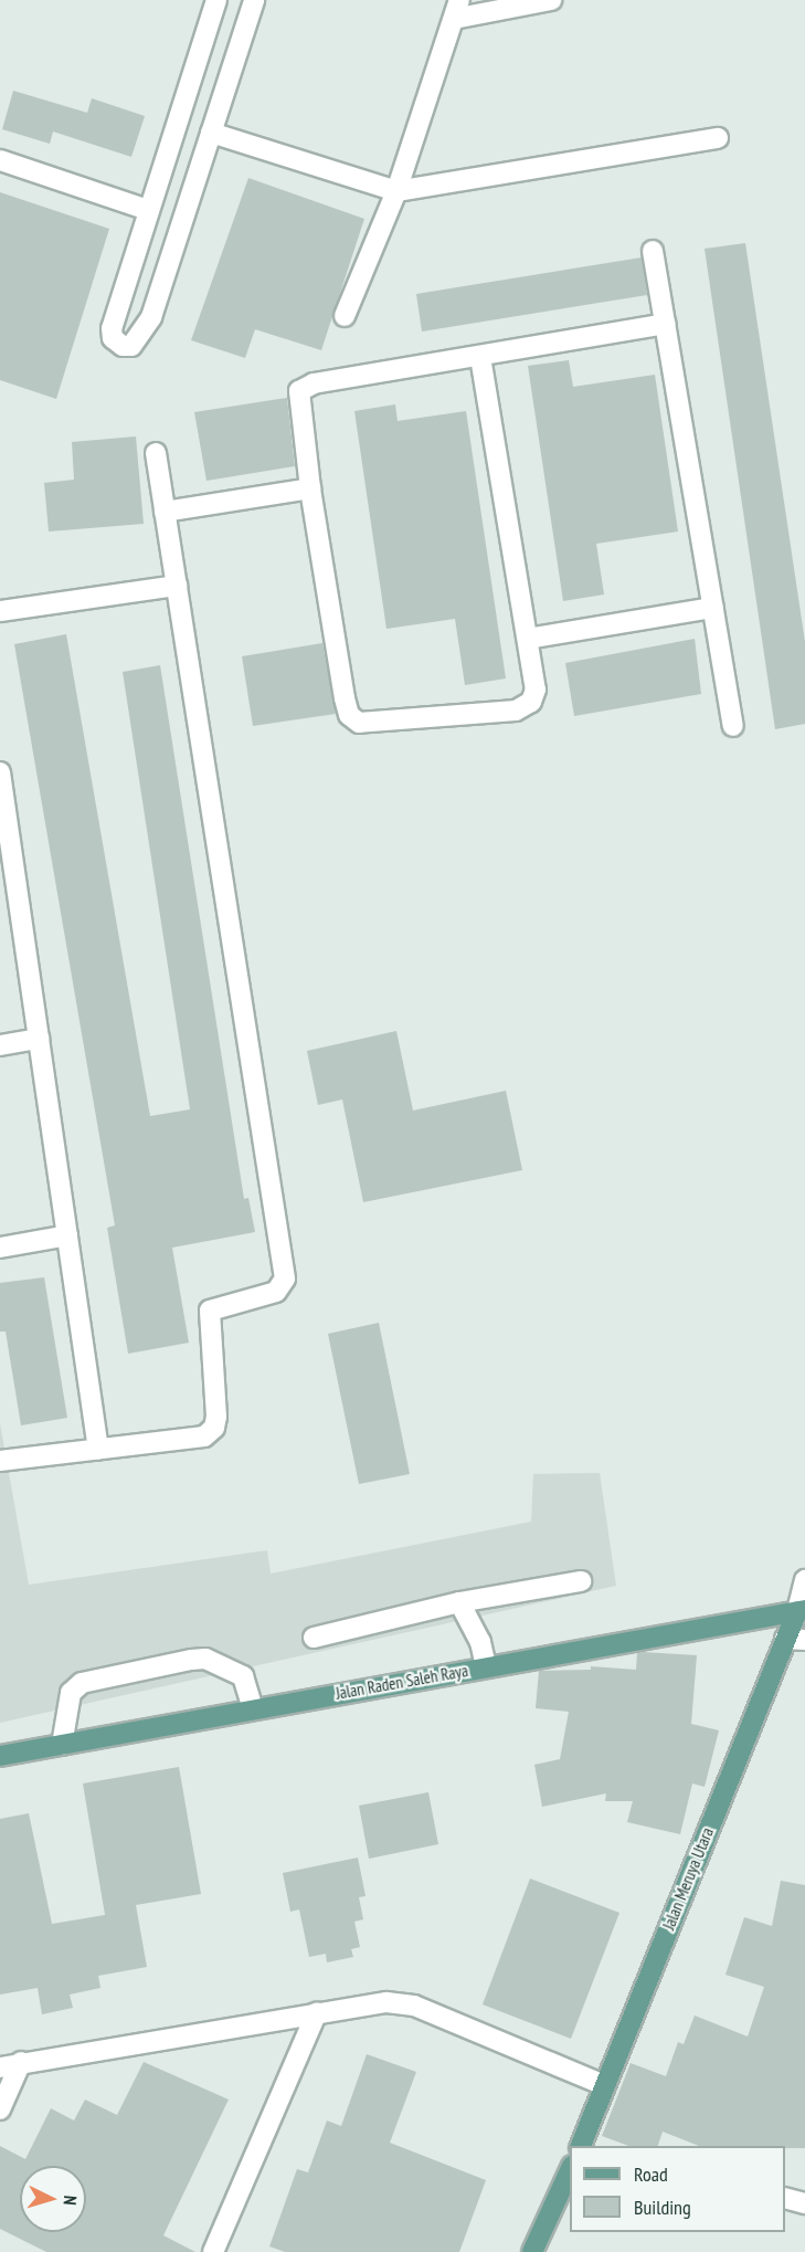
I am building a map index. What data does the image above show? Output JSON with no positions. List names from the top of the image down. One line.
{"streets":{"main road":["Jalan Raden Saleh Raya","Jalan Meruya Utara"]},"crossings":[["Jalan Raden Saleh Raya","Jalan Meruya Utara"]],"legend":["Road","Building"],"north":"right"}
